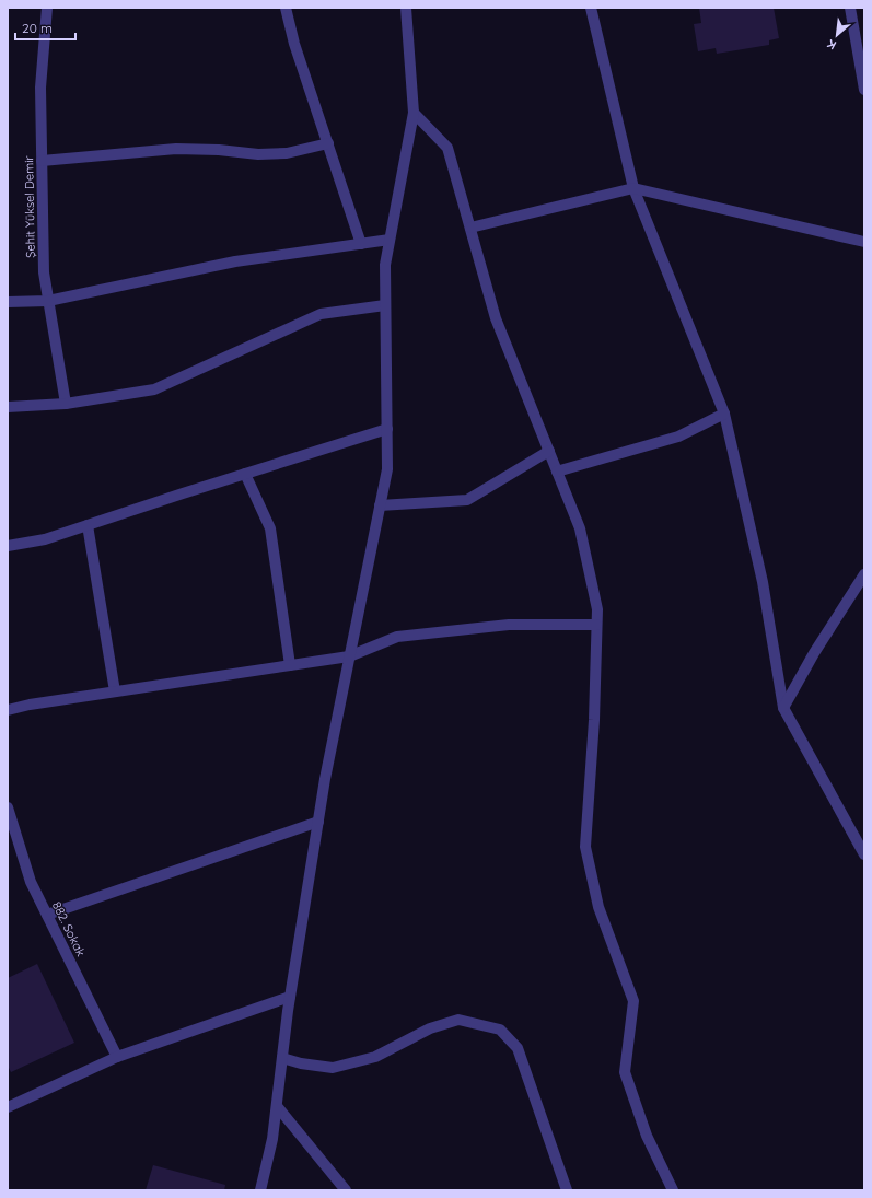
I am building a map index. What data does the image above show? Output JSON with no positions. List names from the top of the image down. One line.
{"streets":{"street":["Şehit Yüksel Demir","882. Sokak"]},"scale_bar":"20 m","north":"bottom left"}
